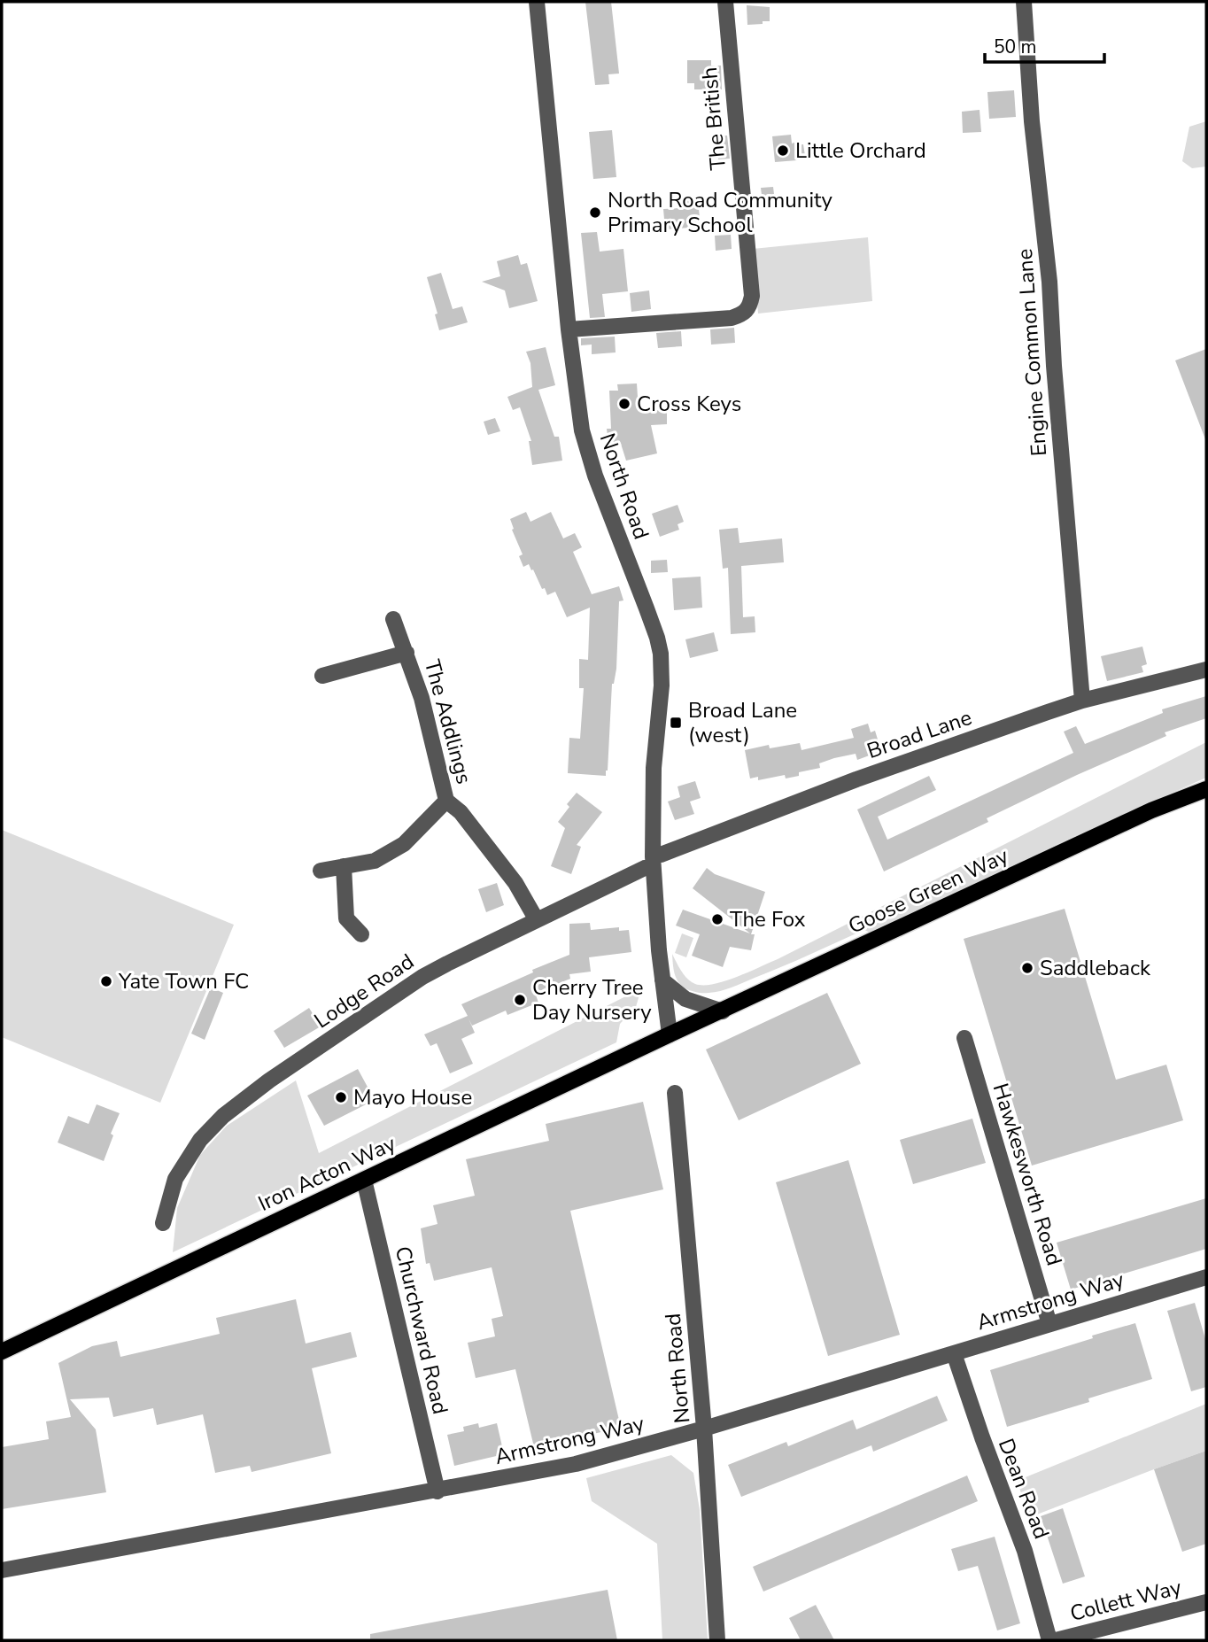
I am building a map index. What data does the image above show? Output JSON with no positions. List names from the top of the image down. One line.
{"streets":{"main road":["Goose Green Way","Iron Acton Way"],"street":["The British","Engine Common Lane","North Road","The Addlings","Broad Lane","Lodge Road","Hawkesworth Road","Armstrong Way","Churchward Road","Dean Road","Collett Way"]},"crossings":[["The British","North Road"],["Engine Common Lane","Broad Lane"],["North Road","Broad Lane"],["North Road","Goose Green Way"],["North Road","Lodge Road"],["North Road","Iron Acton Way"],["North Road","Armstrong Way"],["The Addlings","Lodge Road"],["Broad Lane","Lodge Road"],["Goose Green Way","Iron Acton Way"],["Iron Acton Way","Churchward Road"],["Hawkesworth Road","Armstrong Way"],["Armstrong Way","Churchward Road"],["Armstrong Way","Dean Road"]],"places":{"other":["Little Orchard","North Road Community Primary School","Cross Keys","The Fox","Saddleback","Yate Town FC","Cherry Tree Day Nursery","Mayo House"],"transit":["Broad Lane (west)"]},"scale_bar":"50 m"}
